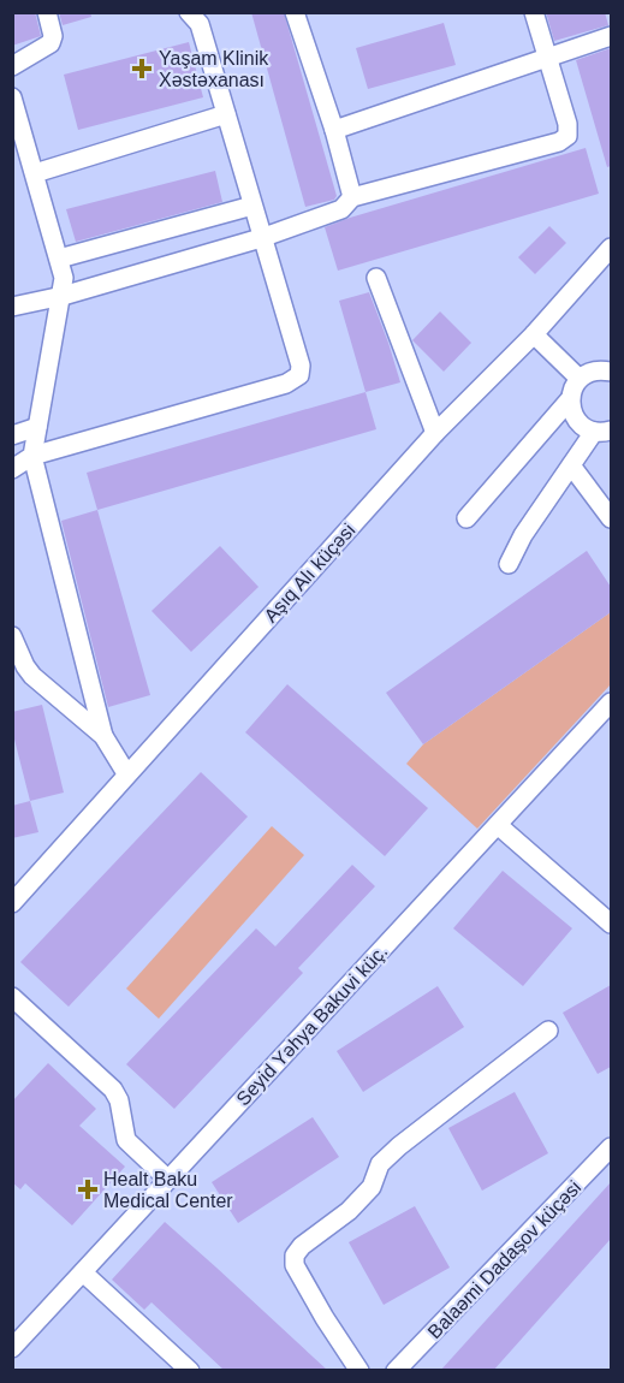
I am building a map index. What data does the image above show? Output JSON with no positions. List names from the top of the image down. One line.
{"streets":{"street":["Aşıq Alı küçəsi","Seyid Yəhya Bakuvi küç.","Balaəmi Dadaşov küçəsi"]},"places":{"health":["Yaşam Klinik Xəstəxanası","Healt Baku Medical Center"]}}
